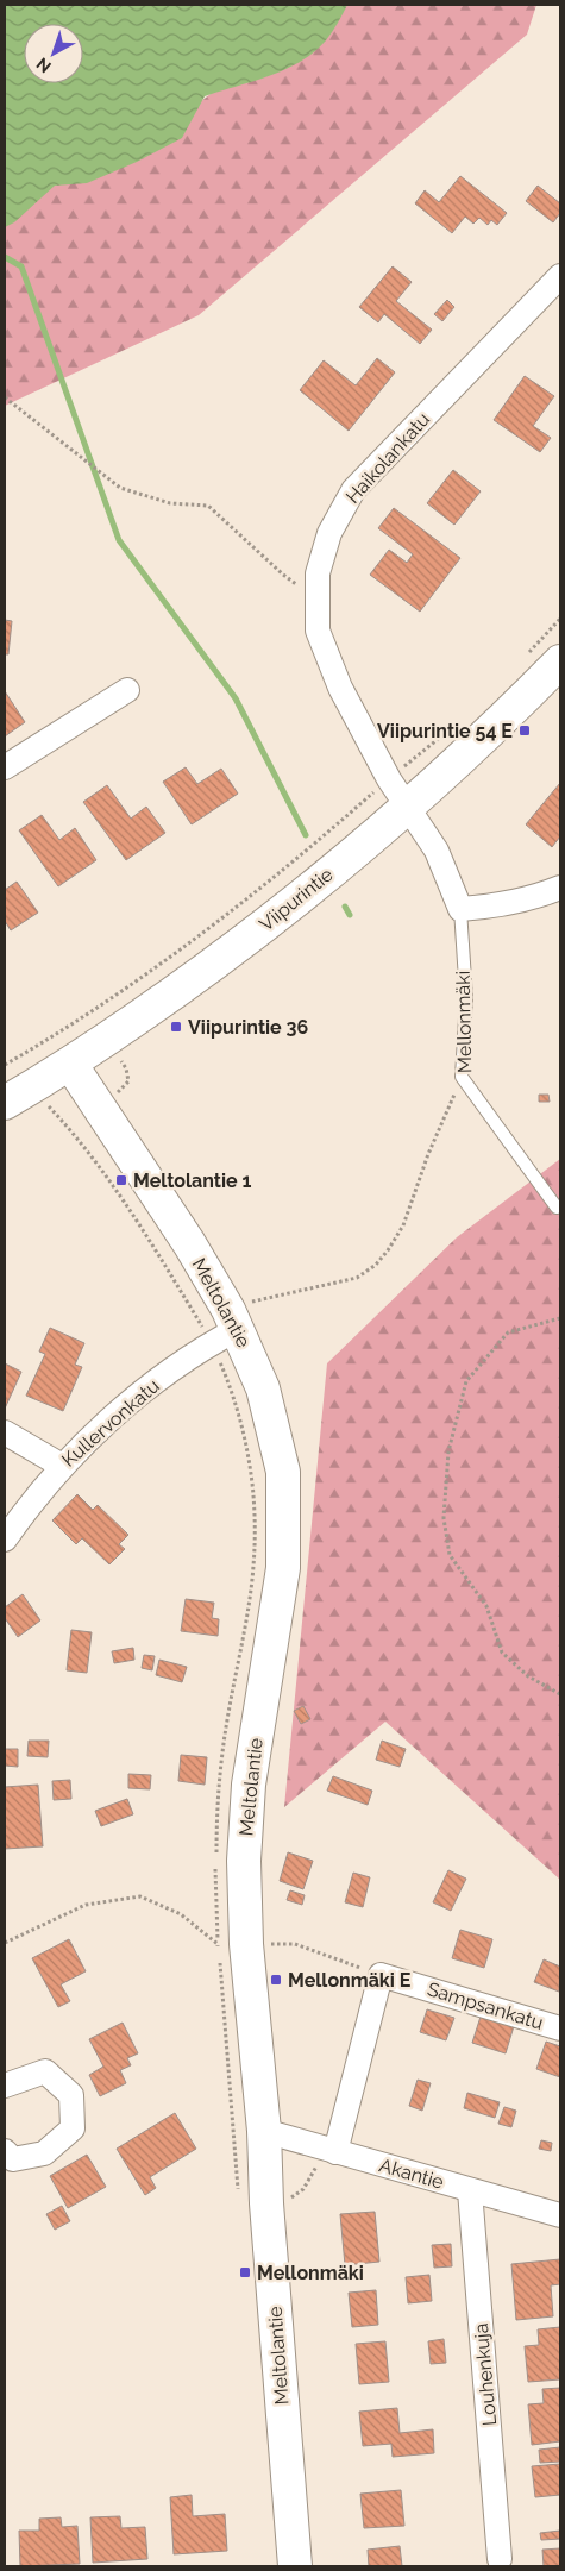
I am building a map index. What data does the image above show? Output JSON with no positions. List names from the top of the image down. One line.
{"streets":{"street":["Haikolankatu","Viipurintie","Meltolantie","Kullervonkatu","Sampsankatu","Akantie","Louhenkuja"],"lane":["Mellonmäki"]},"crossings":[["Haikolankatu","Viipurintie"],["Haikolankatu","Mellonmäki"],["Viipurintie","Meltolantie"],["Meltolantie","Kullervonkatu"],["Meltolantie","Akantie"],["Akantie","Louhenkuja"]],"places":{"transit":["Viipurintie 54 E","Viipurintie 36","Meltolantie 1","Mellonmäki E","Mellonmäki"]},"north":"bottom left"}
